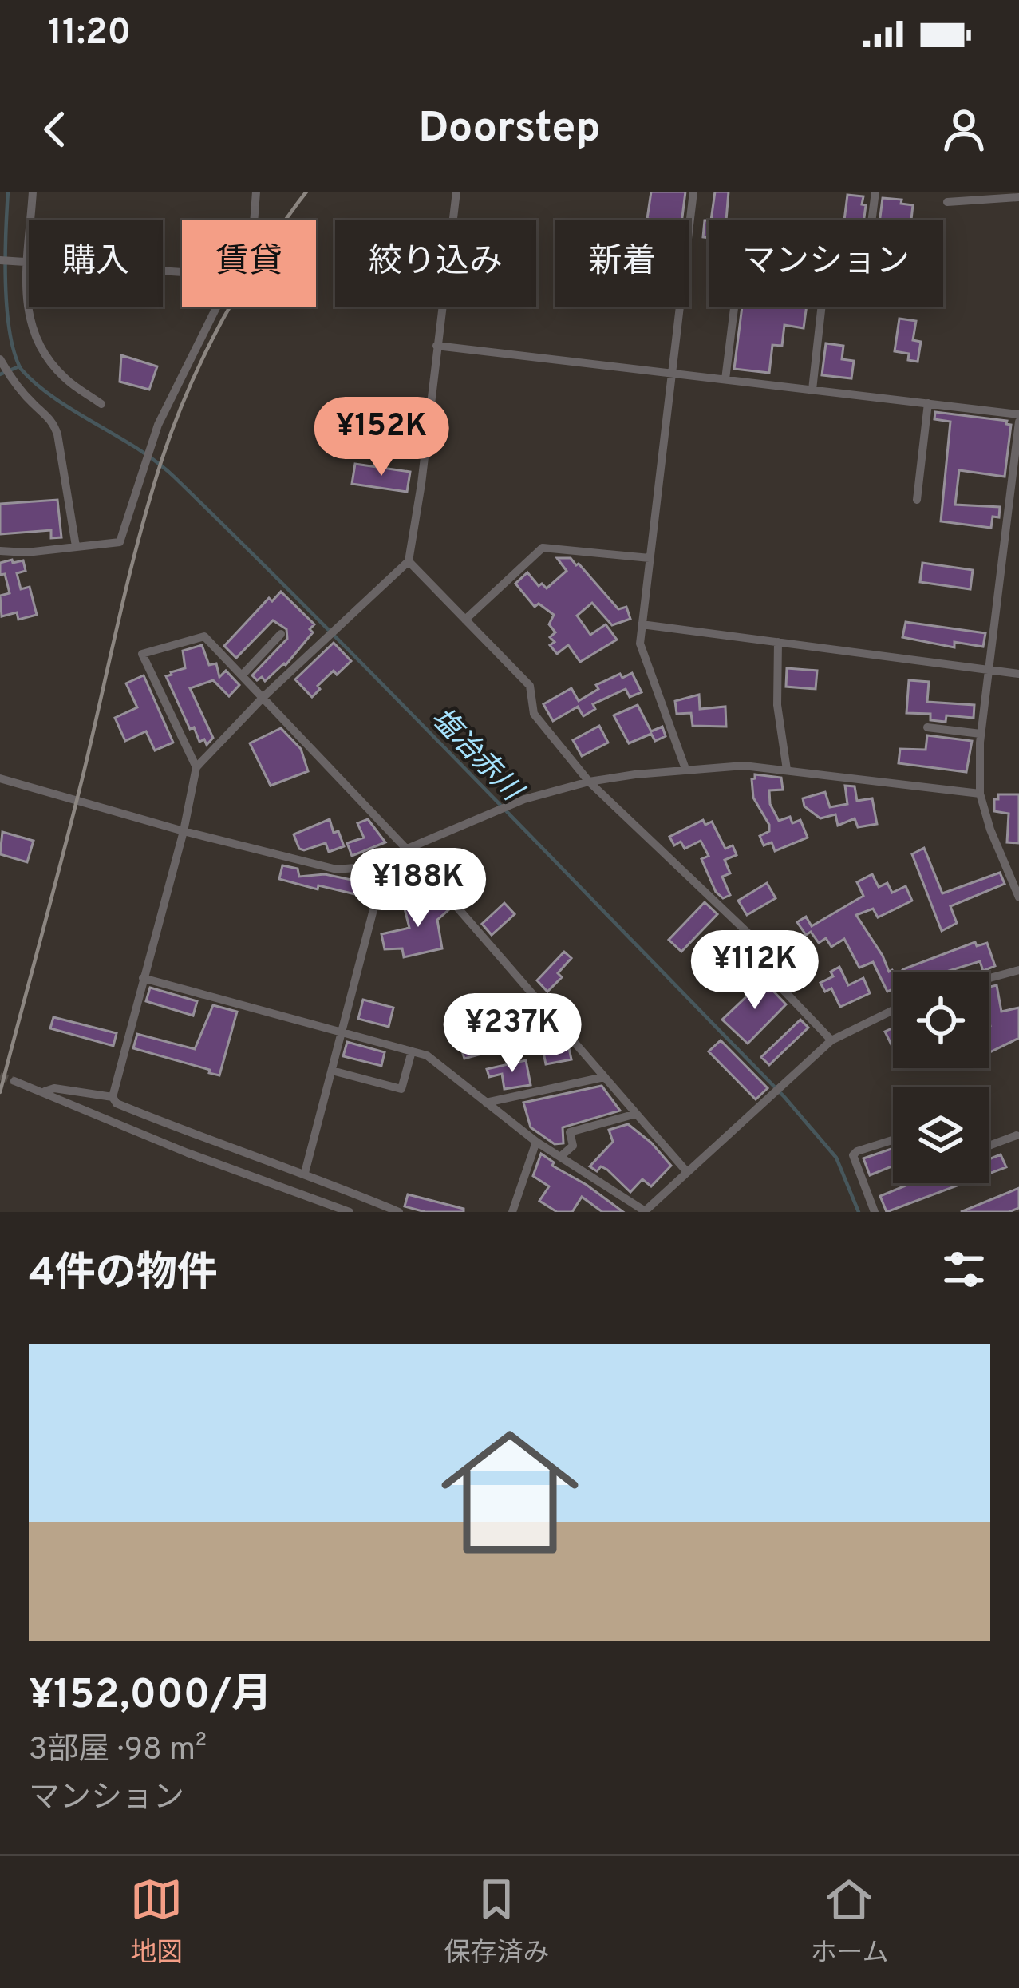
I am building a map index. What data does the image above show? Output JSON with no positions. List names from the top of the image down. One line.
{"water":["塩冶赤川"],"page":{"status":"11:20","header":"Doorstep","chip":["購入","賃貸","絞り込み","新着","マンション"],"price":["¥152K","¥188K","¥112K","¥237K"],"heading":"4件の物件","list":[{"name":"¥152,000/月","note":"3部屋 · 98 m² · マンション"}],"tabs":["地図","保存済み","ホーム"]}}
